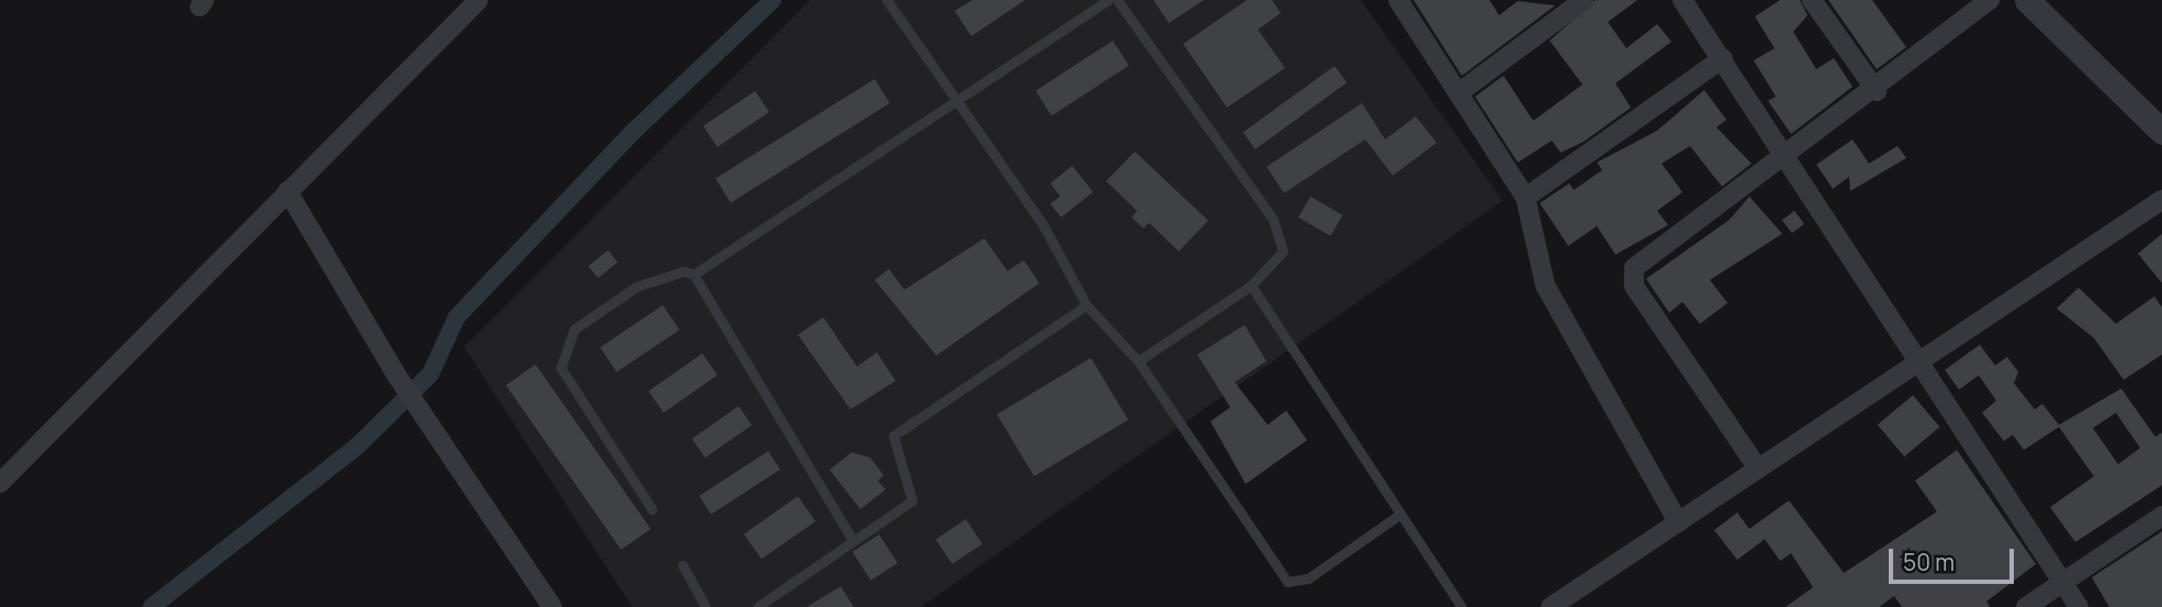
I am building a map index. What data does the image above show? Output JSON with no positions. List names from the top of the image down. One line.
{"scale_bar":"50 m"}
